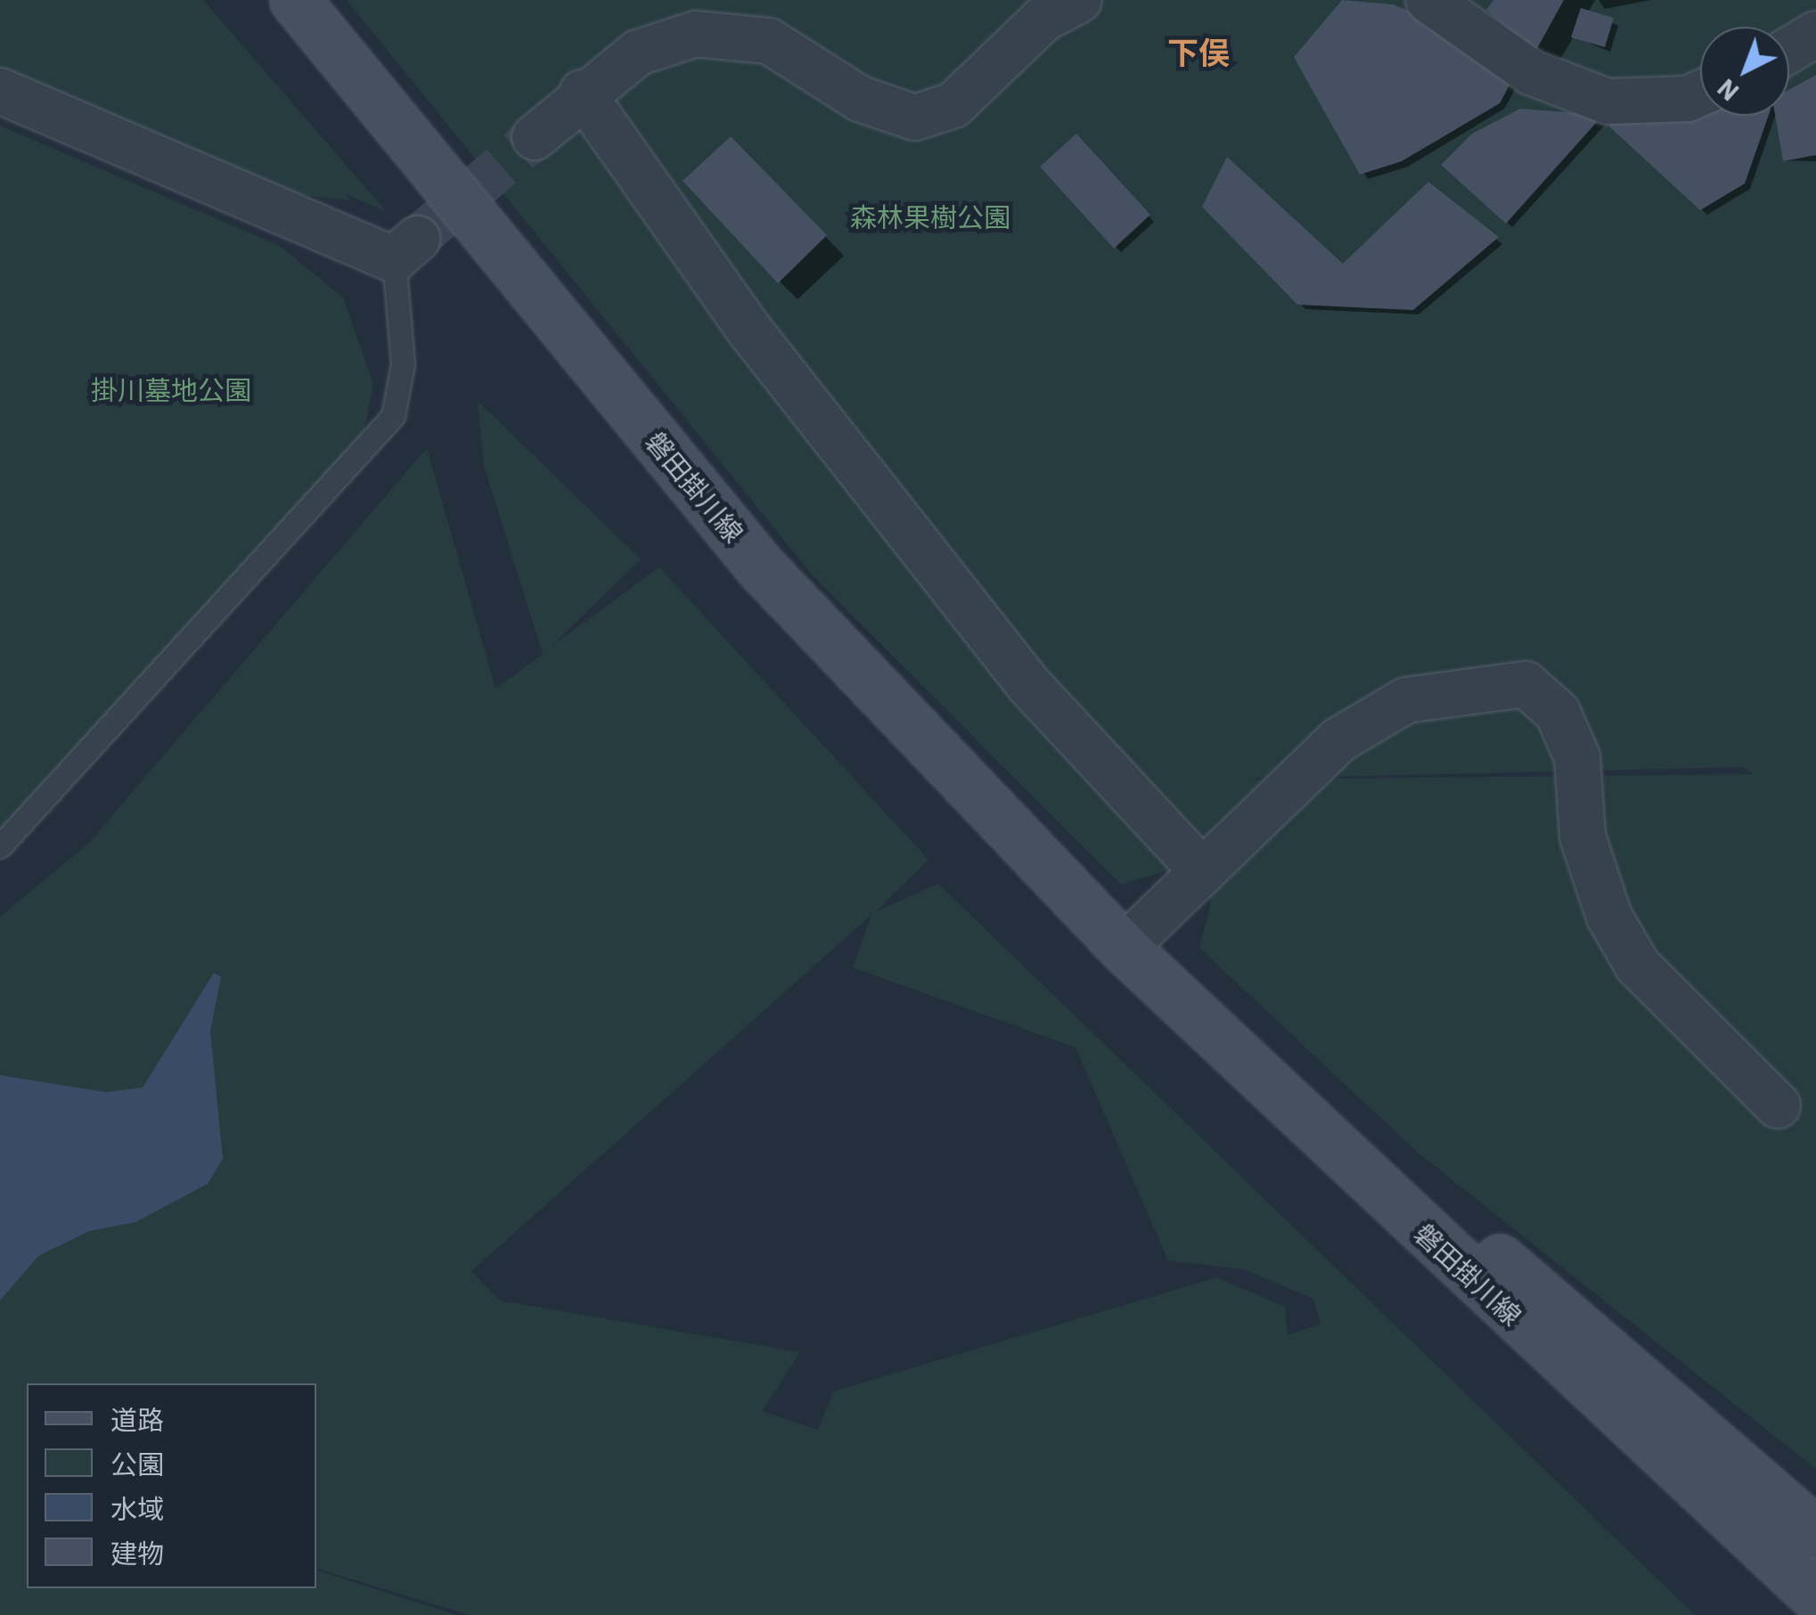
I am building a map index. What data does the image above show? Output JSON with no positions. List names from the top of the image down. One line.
{"streets":{"main road":["磐田掛川線"]},"districts":["下俣"],"parks":["森林果樹公園","掛川墓地公園"],"legend":["道路","公園","水域","建物"],"north":"bottom left"}
